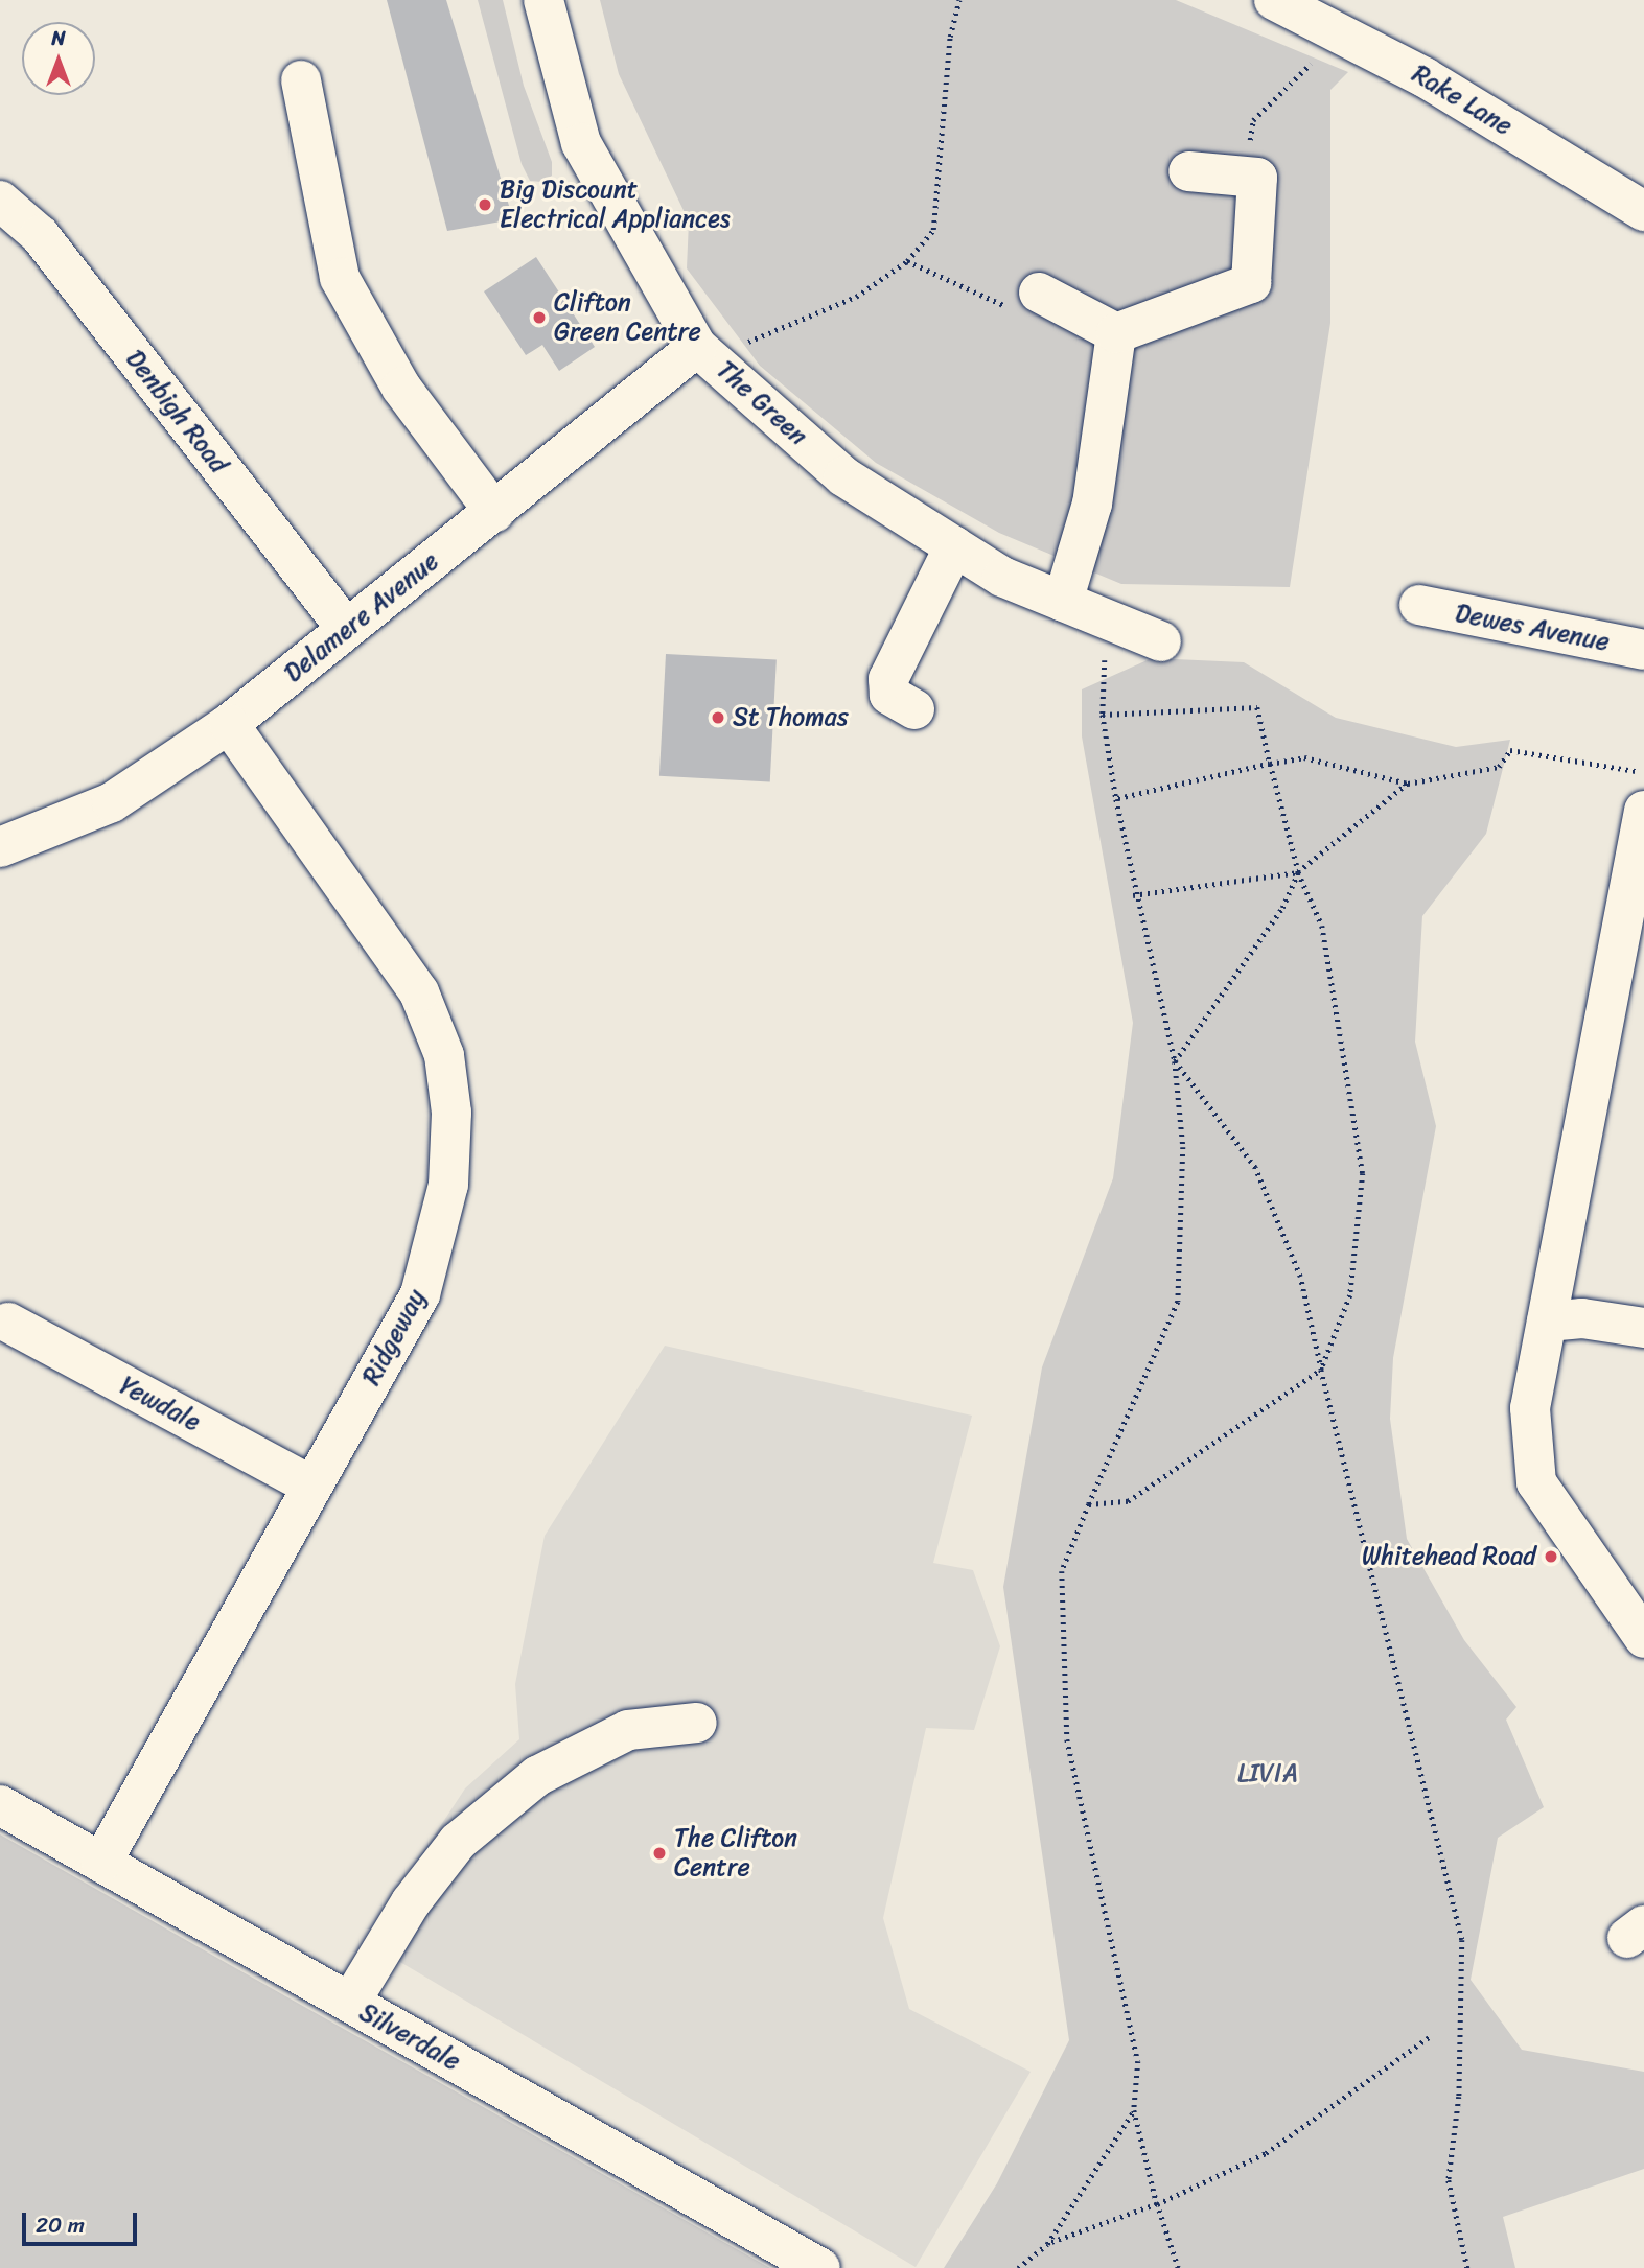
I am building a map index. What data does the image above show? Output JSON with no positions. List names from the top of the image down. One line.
{"streets":{"street":["Rake Lane","The Green","Denbigh Road","Delamere Avenue","Dewes Avenue","Ridgeway","Yewdale","Silverdale"]},"crossings":[["The Green","Delamere Avenue"],["Denbigh Road","Delamere Avenue"],["Delamere Avenue","Ridgeway"],["Ridgeway","Yewdale"],["Ridgeway","Silverdale"]],"parks":["LIVIA"],"places":["Big Discount Electrical Appliances","Clifton Green Centre","St Thomas","Whitehead Road","The Clifton Centre"],"scale_bar":"20 m","north":"top"}
